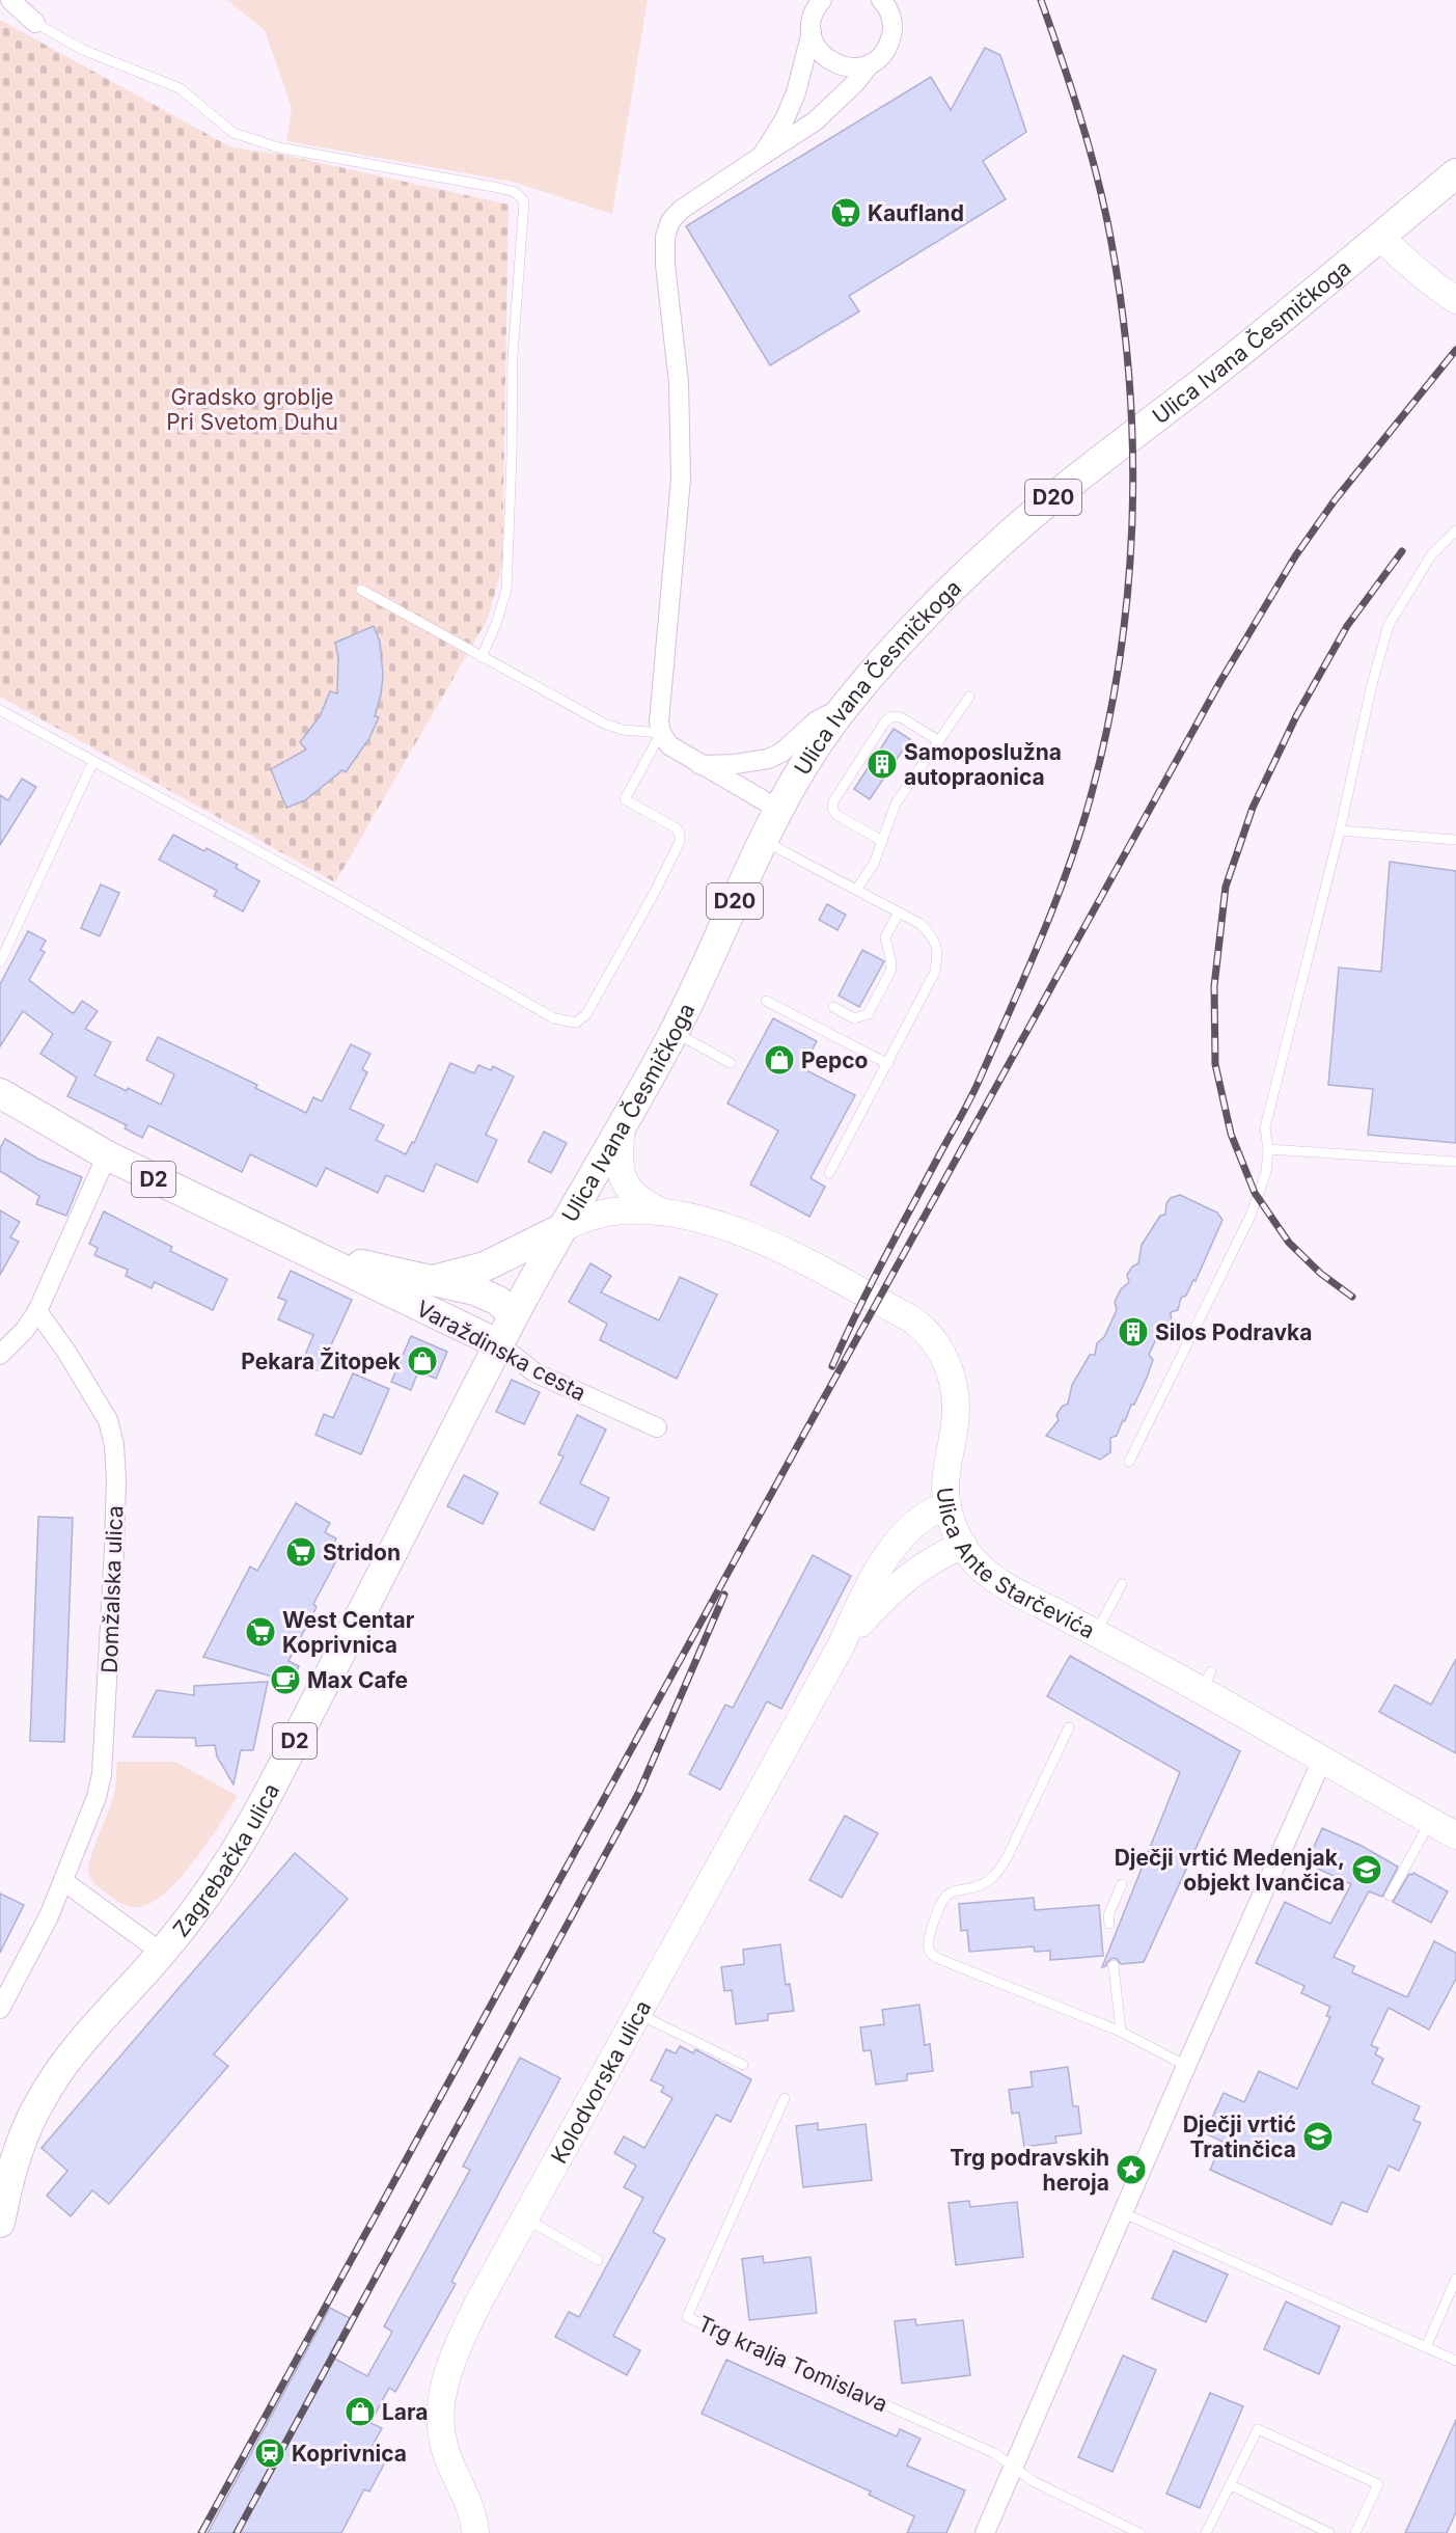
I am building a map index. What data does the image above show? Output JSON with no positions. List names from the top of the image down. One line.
{"streets":{"main road":["Ulica Ivana Česmičkoga","D20","D2","Varaždinska cesta","Ulica Ante Starčevića","Zagrebačka ulica","Kolodvorska ulica"],"street":["Domžalska ulica"],"lane":["Trg kralja Tomislava"]},"crossings":[["Ulica Ivana Česmičkoga","Varaždinska cesta"],["Ulica Ivana Česmičkoga","Ulica Ante Starčevića"],["Ulica Ivana Česmičkoga","Zagrebačka ulica"],["Varaždinska cesta","Zagrebačka ulica"],["Ulica Ante Starčevića","Kolodvorska ulica"]],"parks":["Gradsko groblje Pri Svetom Duhu"],"places":{"supermarket":["Kaufland","Stridon","West Centar Koprivnica"],"building":["Samoposlužna autopraonica","Silos Podravka"],"shop":["Pepco","Pekara Žitopek","Lara"],"cafe":["Max Cafe"],"school or university":["Dječji vrtić Medenjak, objekt Ivančica","Dječji vrtić Tratinčica"],"place":["Trg podravskih heroja"],"station":["Koprivnica"]}}
